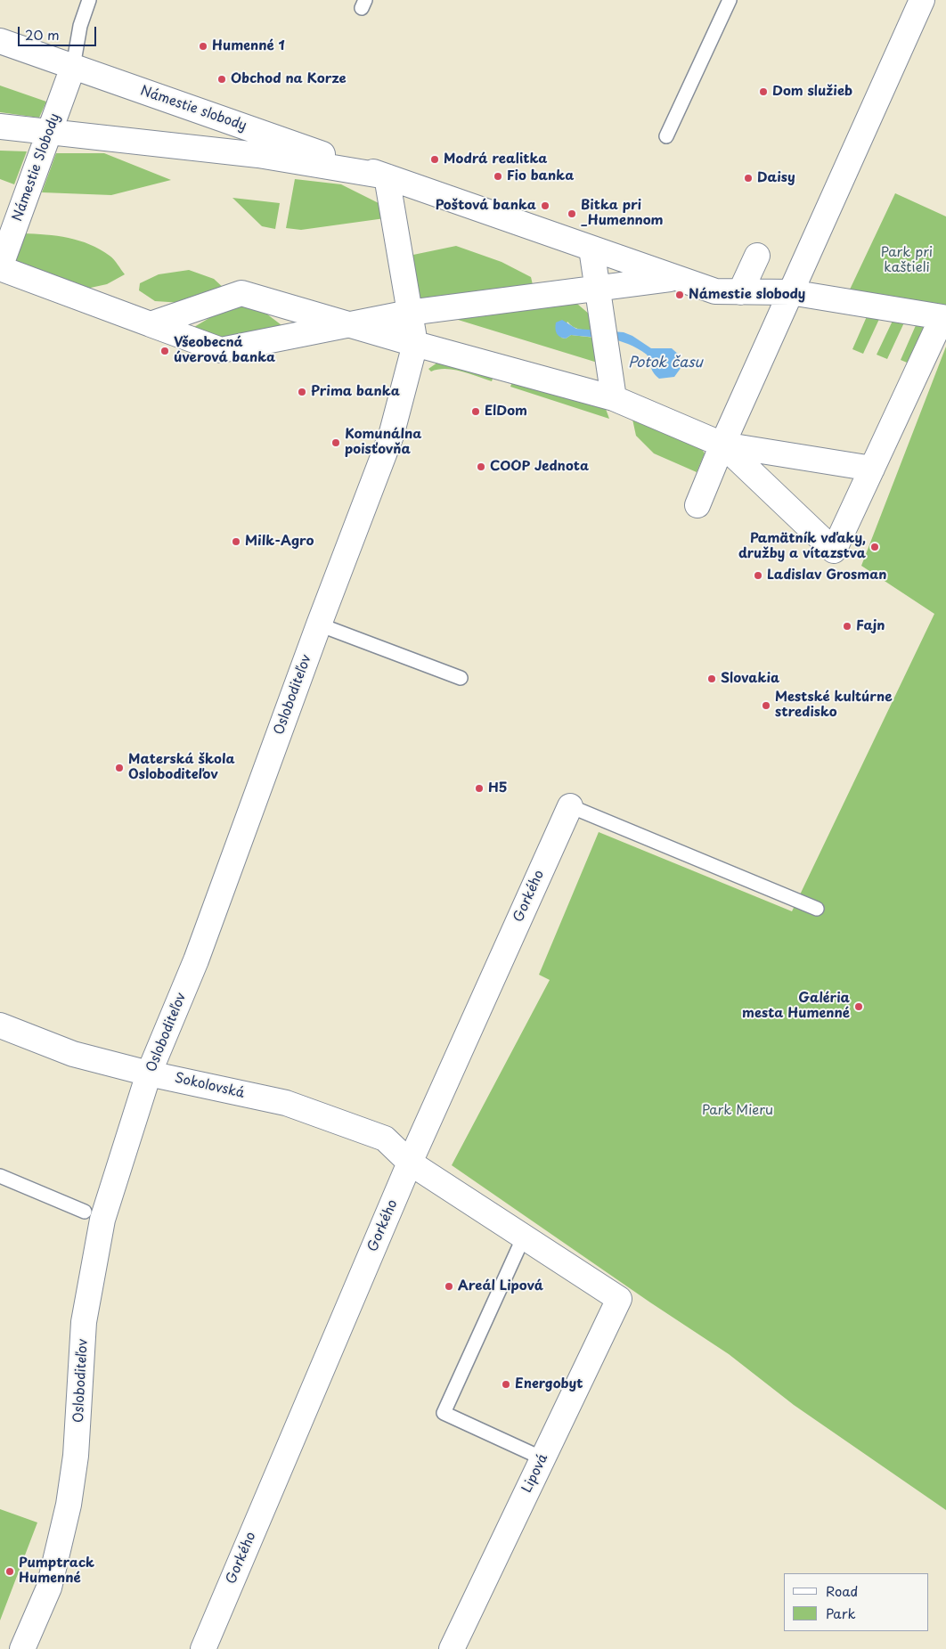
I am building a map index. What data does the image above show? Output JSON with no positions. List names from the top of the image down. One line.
{"streets":{"street":["Námestie slobody","Námestie Slobody","Osloboditeľov","Gorkého","Sokolovská","Lipová"]},"crossings":[["Námestie slobody","Námestie Slobody"],["Námestie slobody","Osloboditeľov"],["Osloboditeľov","Sokolovská"],["Gorkého","Sokolovská"],["Sokolovská","Lipová"]],"water":["Potok času"],"parks":["Park pri kaštieli","Park Mieru"],"places":["Humenné 1","Obchod na Korze","Dom služieb","Modrá realitka","Fio banka","Daisy","Poštová banka","Bitka pri _Humennom","Námestie slobody","Všeobecná úverová banka","Prima banka","ElDom","Komunálna poisťovňa","COOP Jednota","Milk-Agro","Pamätník vďaky, družby a vítazstva","Ladislav Grosman","Fajn","Slovakia","Mestské kultúrne stredisko","Materská škola Osloboditeľov","H5","Galéria mesta Humenné","Areál Lipová","Energobyt","Pumptrack Humenné"],"legend":["Road","Park"],"scale_bar":"20 m"}
